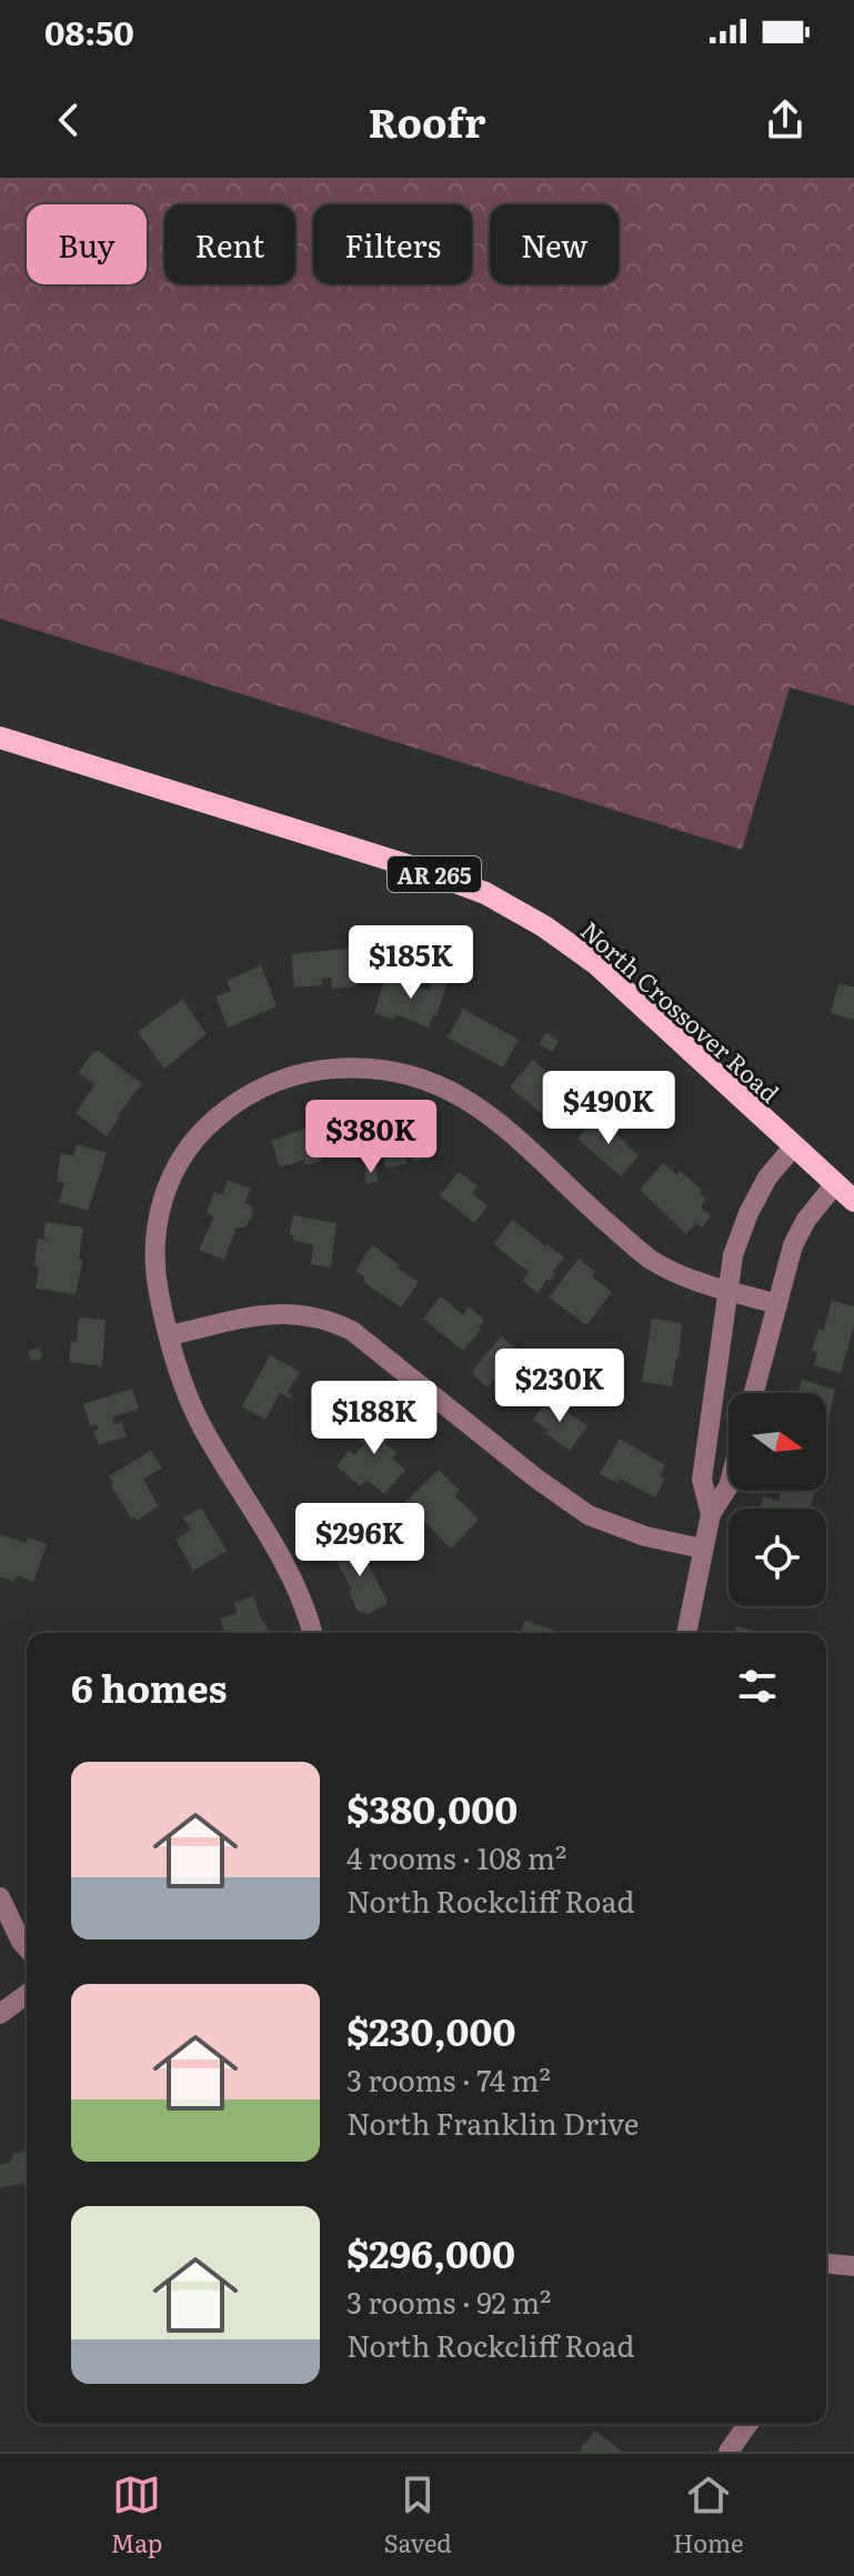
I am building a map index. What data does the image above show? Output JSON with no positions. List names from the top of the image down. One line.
{"streets":{"main road":["AR 265","North Crossover Road"]},"north":"right","page":{"status":"08:50","header":"Roofr","chip":["Buy","Rent","Filters","New"],"price":["$185K","$490K","$380K","$230K","$188K","$296K"],"heading":"6 homes","list":[{"name":"$380,000","note":"4 rooms · 108 m² · North Rockcliff Road"},{"name":"$230,000","note":"3 rooms · 74 m² · North Franklin Drive"},{"name":"$296,000","note":"3 rooms · 92 m² · North Rockcliff Road"}],"tabs":["Map","Saved","Home"]}}
